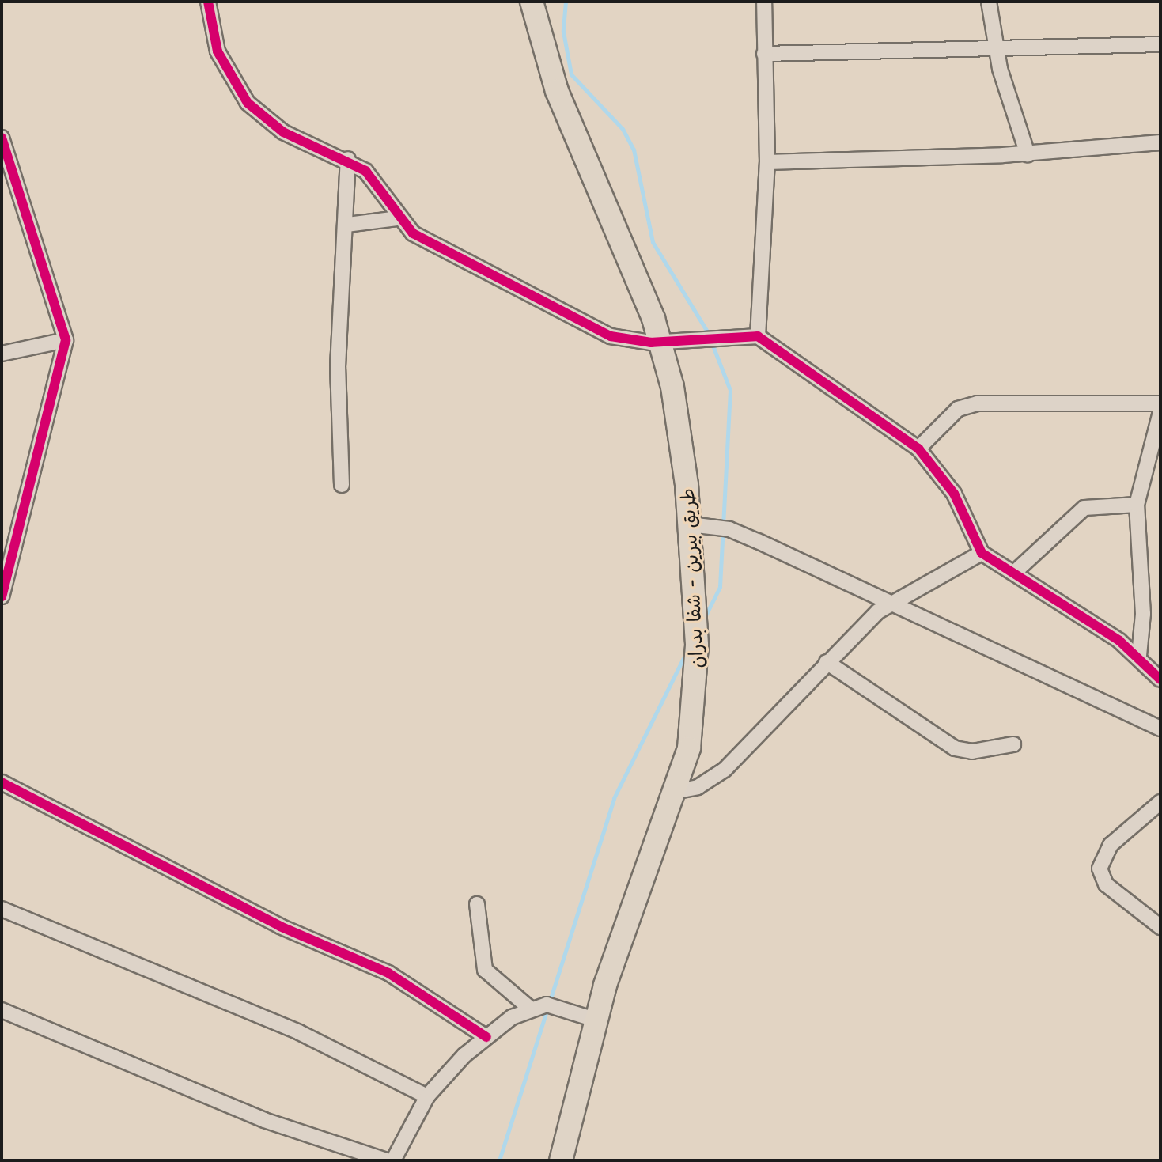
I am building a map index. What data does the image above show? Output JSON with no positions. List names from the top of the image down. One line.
{"streets":{"main road":["طريق بيرين - شفا بدران"]}}
